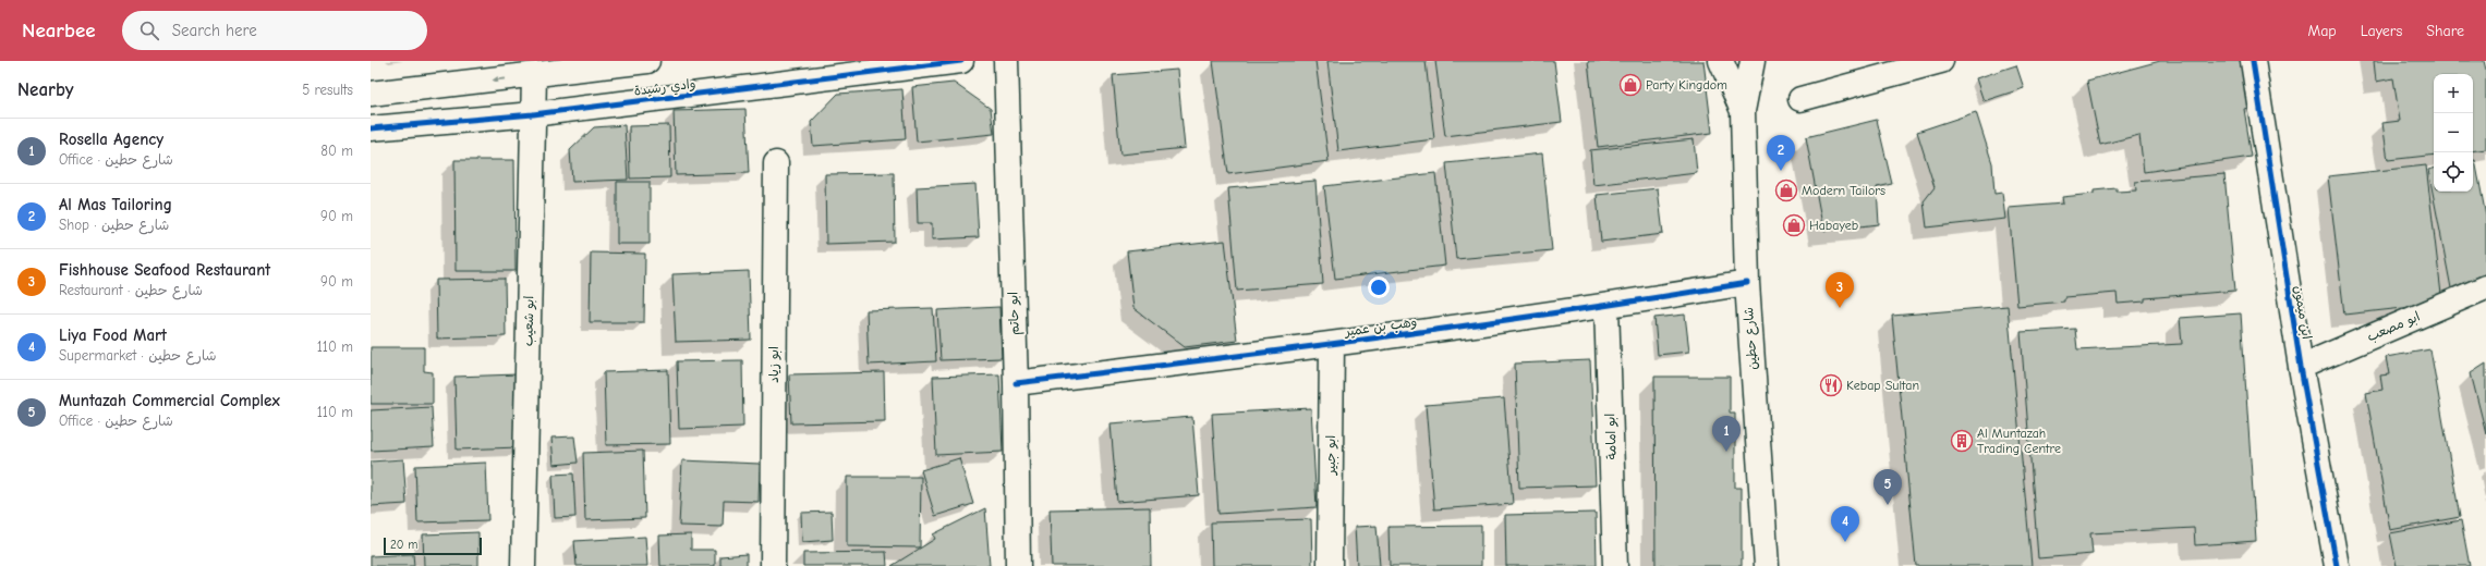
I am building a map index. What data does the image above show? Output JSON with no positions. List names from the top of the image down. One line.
{"streets":{"street":["وادي رشيدة","ابن ميمون","ابو حاتم","ابو شعيب","وهب بن عمير","ابو مصعب","شارع حطين","ابو زياد","ابو امامة","ابو جبير"]},"crossings":[["وادي رشيدة","ابو شعيب"],["ابن ميمون","ابو مصعب"],["ابو حاتم","وهب بن عمير"],["وهب بن عمير","شارع حطين"],["وهب بن عمير","ابو امامة"],["وهب بن عمير","ابو جبير"]],"places":{"shop":["Party Kingdom","Modern Tailors","Habayeb"],"restaurant":["Kebap Sultan"],"building":["Al Muntazah Trading Centre"]},"scale_bar":"20 m","page":{"header":"Nearbee","search":"Search here","nav":["Map","Layers","Share"],"heading":["Nearby","5 results"],"map_buttons":["+","−"],"list":[{"mark":"1","name":"Rosella Agency","note":"Office · شارع حطين","value":"80 m"},{"mark":"2","name":"Al Mas Tailoring","note":"Shop · شارع حطين","value":"90 m"},{"mark":"3","name":"Fishhouse Seafood Restaurant","note":"Restaurant · شارع حطين","value":"90 m"},{"mark":"4","name":"Liya Food Mart","note":"Supermarket · شارع حطين","value":"110 m"},{"mark":"5","name":"Muntazah Commercial Complex","note":"Office · شارع حطين","value":"110 m"}],"pins":["2","3","1","5","4"],"scale":"20 m"}}
